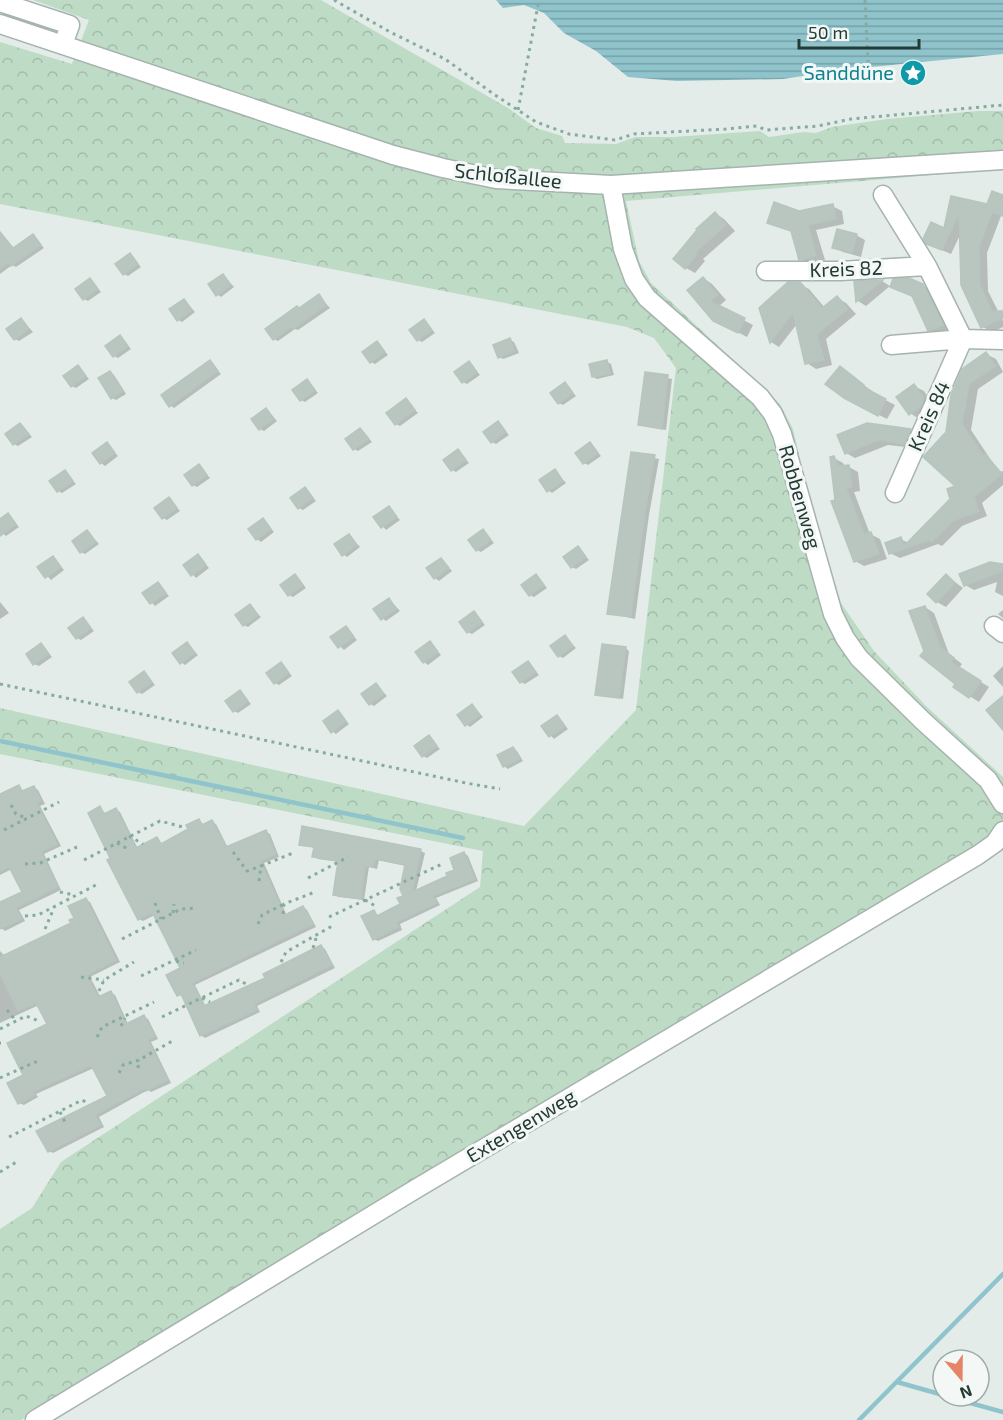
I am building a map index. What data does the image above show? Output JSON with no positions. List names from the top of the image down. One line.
{"streets":{"street":["Schloßallee","Kreis 82","Kreis 84","Robbenweg","Extengenweg"]},"crossings":[["Schloßallee","Robbenweg"]],"places":{"place":["Sanddüne"]},"scale_bar":"50 m","north":"bottom"}
